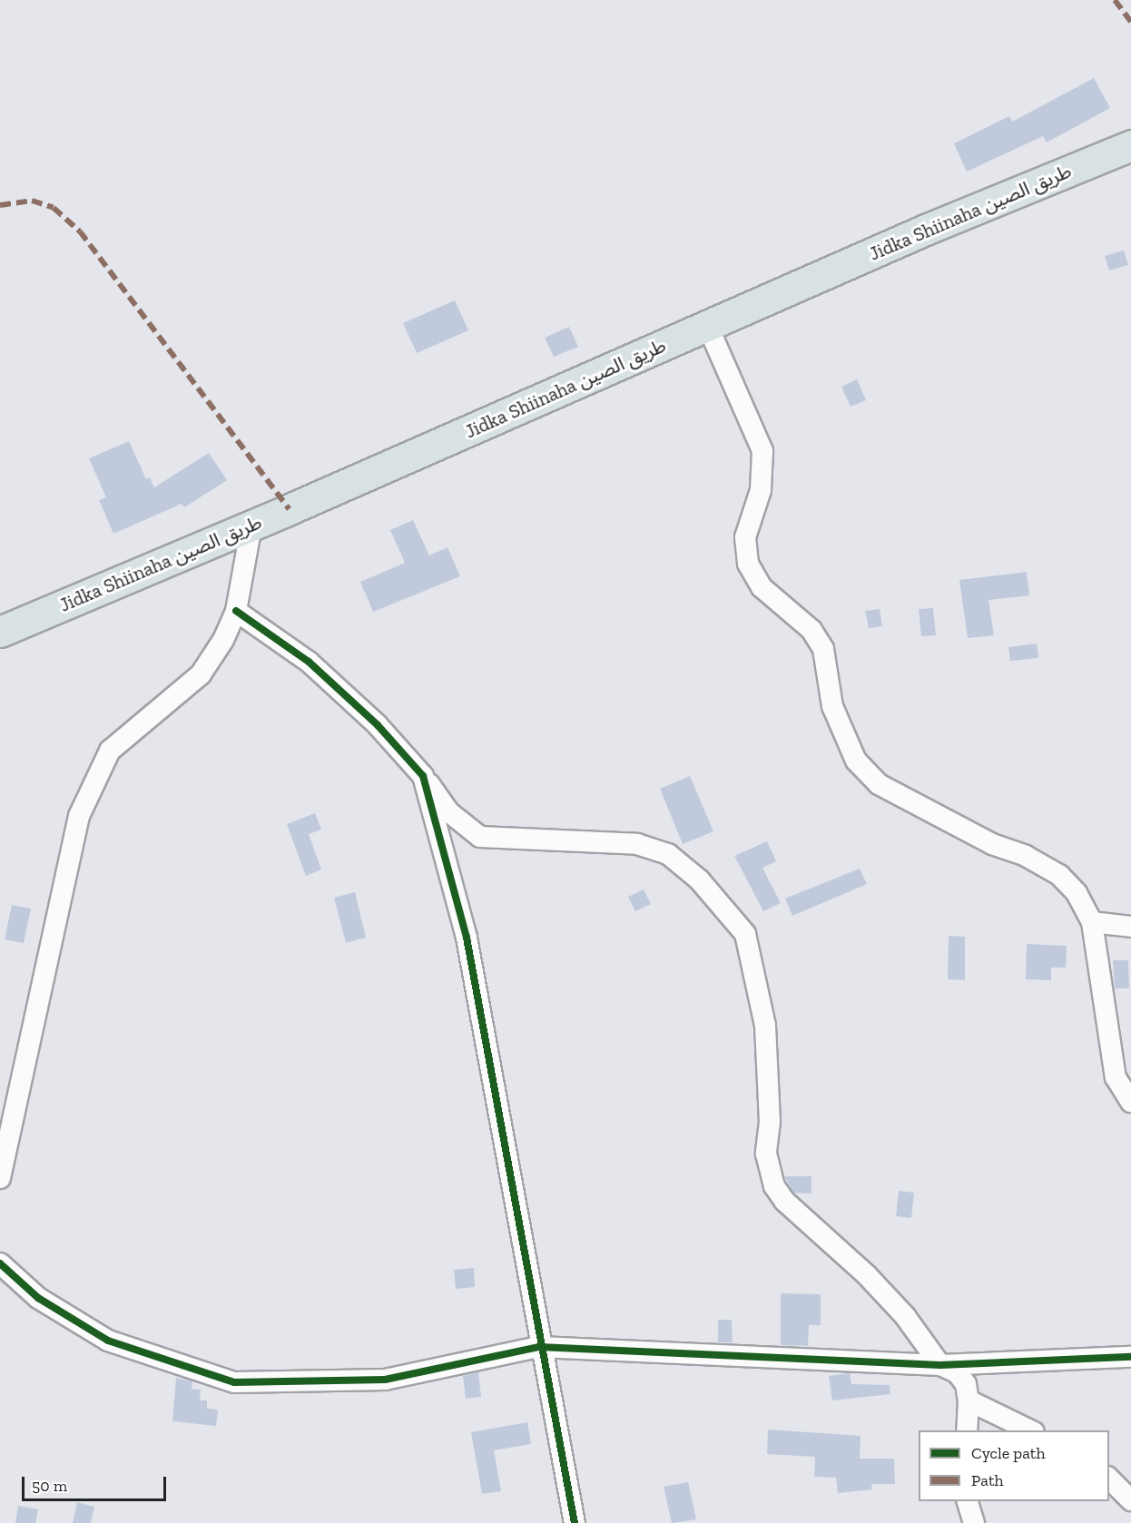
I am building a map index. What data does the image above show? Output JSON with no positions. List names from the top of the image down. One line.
{"streets":{"main road":["Jidka Shiinaha طريق الصين"]},"legend":["Cycle path","Path"],"scale_bar":"50 m"}
